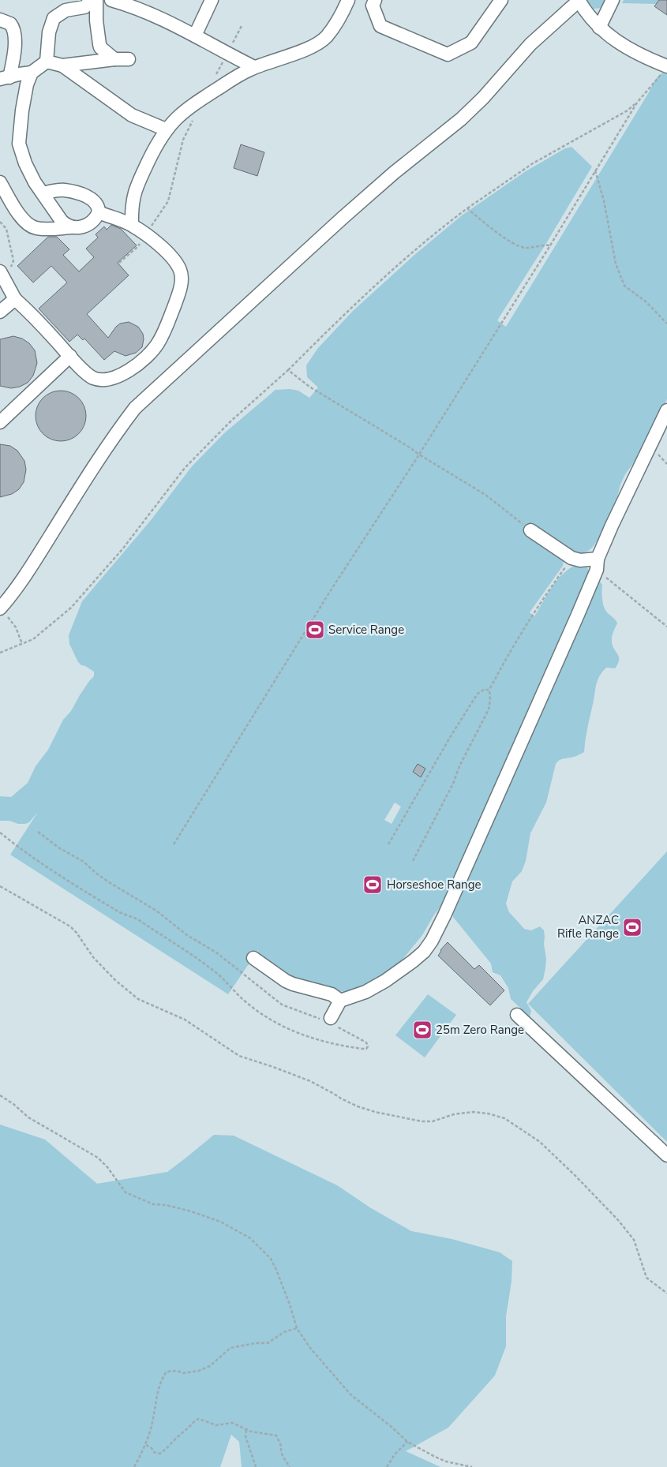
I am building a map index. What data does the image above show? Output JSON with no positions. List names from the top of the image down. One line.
{"places":{"sports":["Service Range","Horseshoe Range","ANZAC Rifle Range","25m Zero Range"]}}
